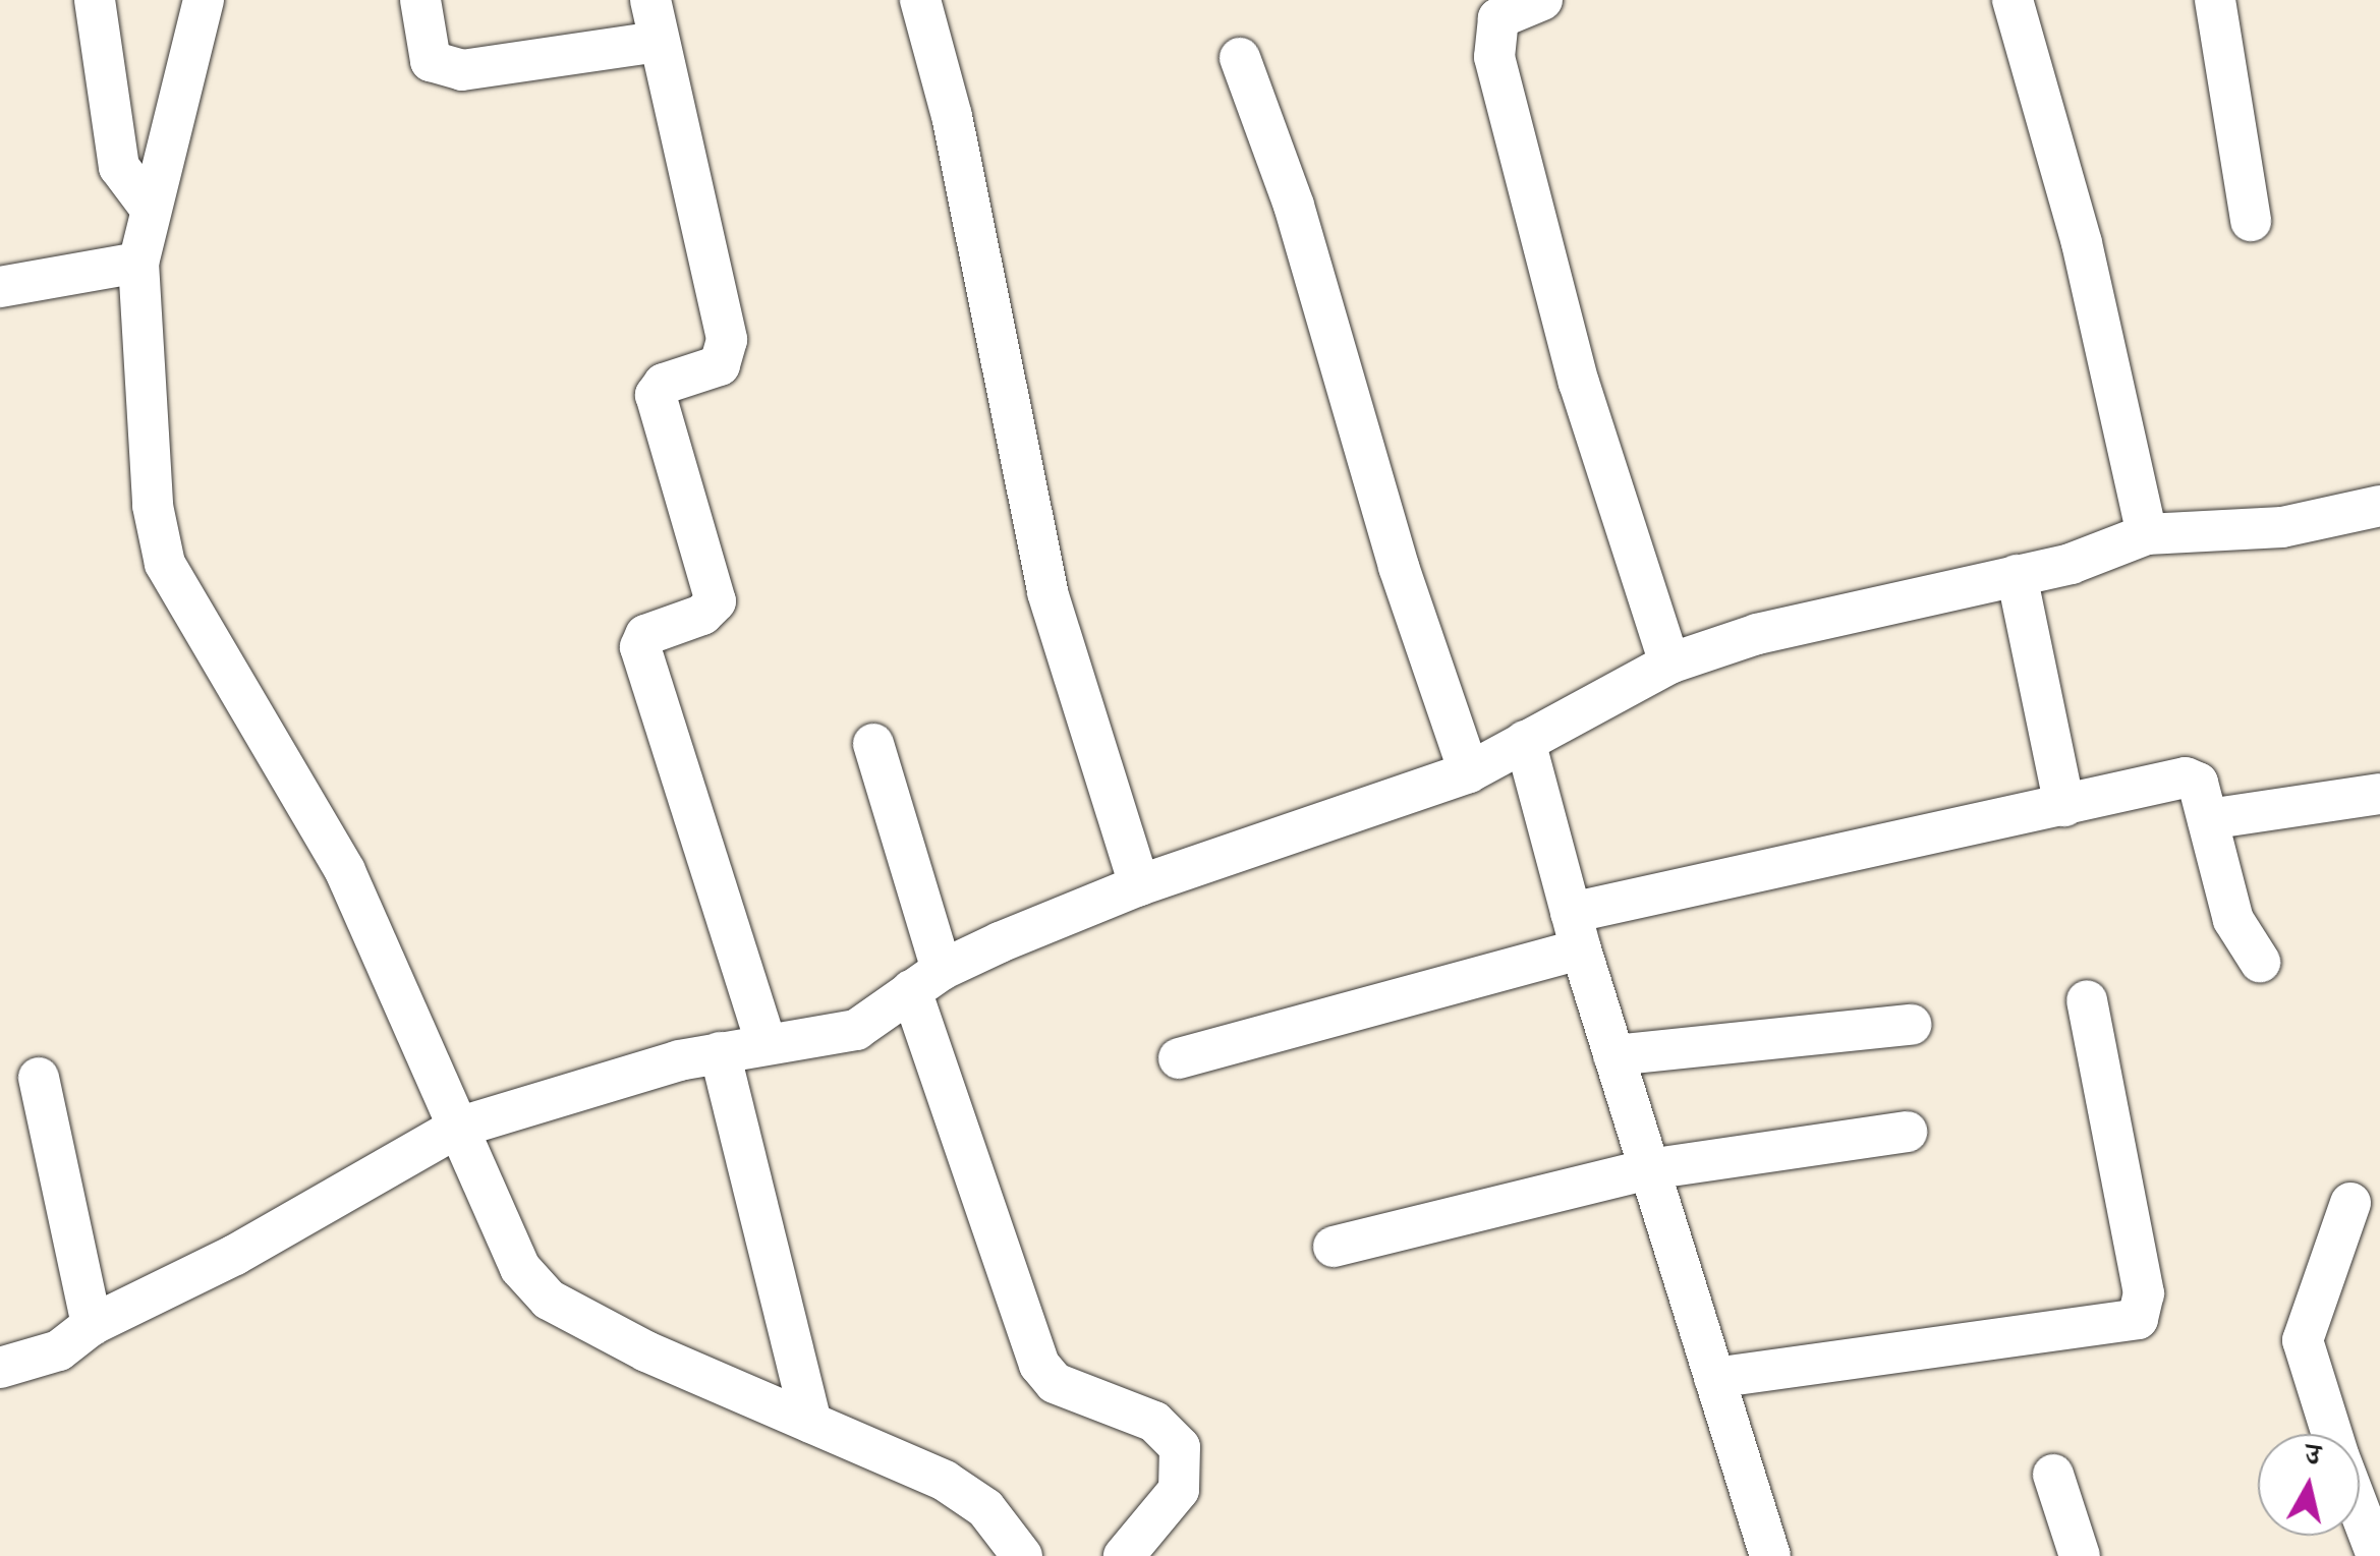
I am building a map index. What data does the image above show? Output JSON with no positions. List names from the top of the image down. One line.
{"north":"top"}
